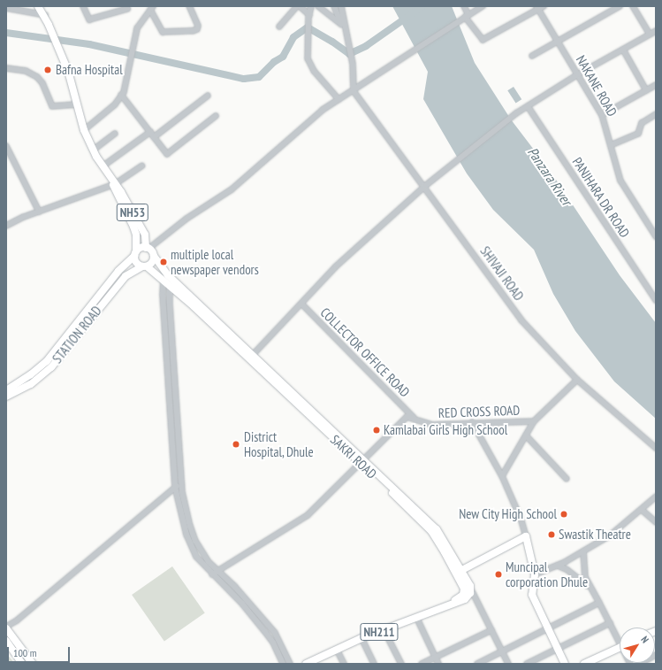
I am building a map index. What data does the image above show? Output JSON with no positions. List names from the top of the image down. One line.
{"streets":{"main road":["NH53","STATION ROAD","NH211"],"street":["NAKANE ROAD","PANJHARA DR ROAD","SHIVAJI ROAD","COLLECTOR OFFICE ROAD","RED CROSS ROAD"]},"crossings":[["NH53","STATION ROAD"],["SHIVAJI ROAD","RED CROSS ROAD"],["COLLECTOR OFFICE ROAD","RED CROSS ROAD"]],"water":["Panzara River"],"places":["Bafna Hospital","multiple local newspaper vendors","Kamlabai Girls High School","District Hospital, Dhule","New City High School","Swastik Theatre","Muncipal corporation Dhule"],"scale_bar":"100 m","north":"top right"}
